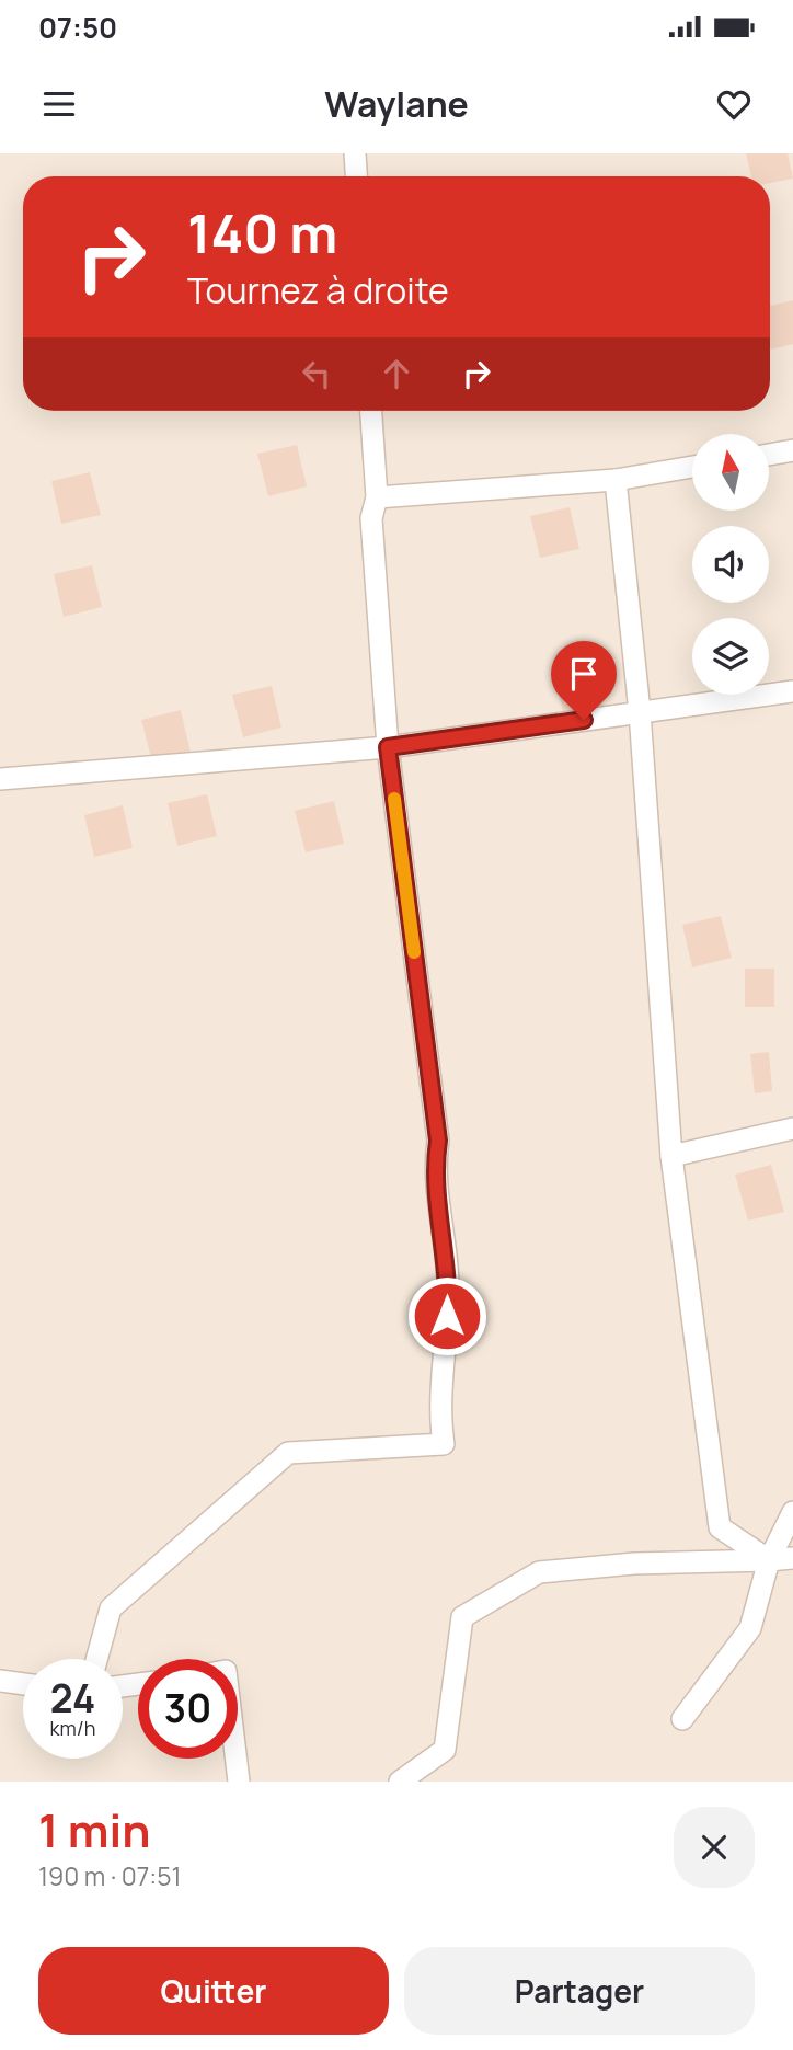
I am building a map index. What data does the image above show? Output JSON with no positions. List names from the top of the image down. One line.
{"north":"top","page":{"status":"07:50","header":"Waylane","turn":["140 m","Tournez à droite"],"speed":"24 km/h","limit":"30","heading":["1 min","190 m · 07:51"],"buttons":["Quitter","Partager"]}}
